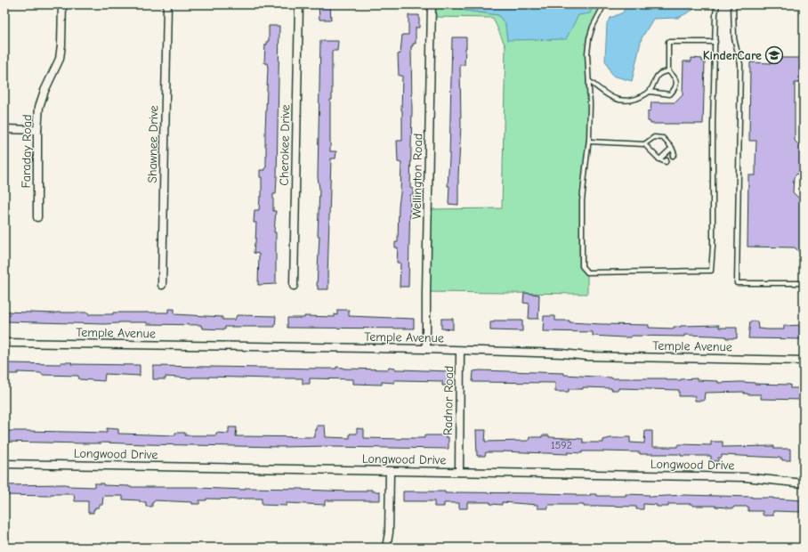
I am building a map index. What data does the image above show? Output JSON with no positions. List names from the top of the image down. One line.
{"streets":{"street":["Shawnee Drive","Cherokee Drive","Faraday Road","Wellington Road","Temple Avenue","Radnor Road","Longwood Drive"]},"crossings":[["Wellington Road","Temple Avenue"],["Temple Avenue","Radnor Road"],["Radnor Road","Longwood Drive"]],"places":{"school or university":["KinderCare"]},"house_numbers":["1592"]}
